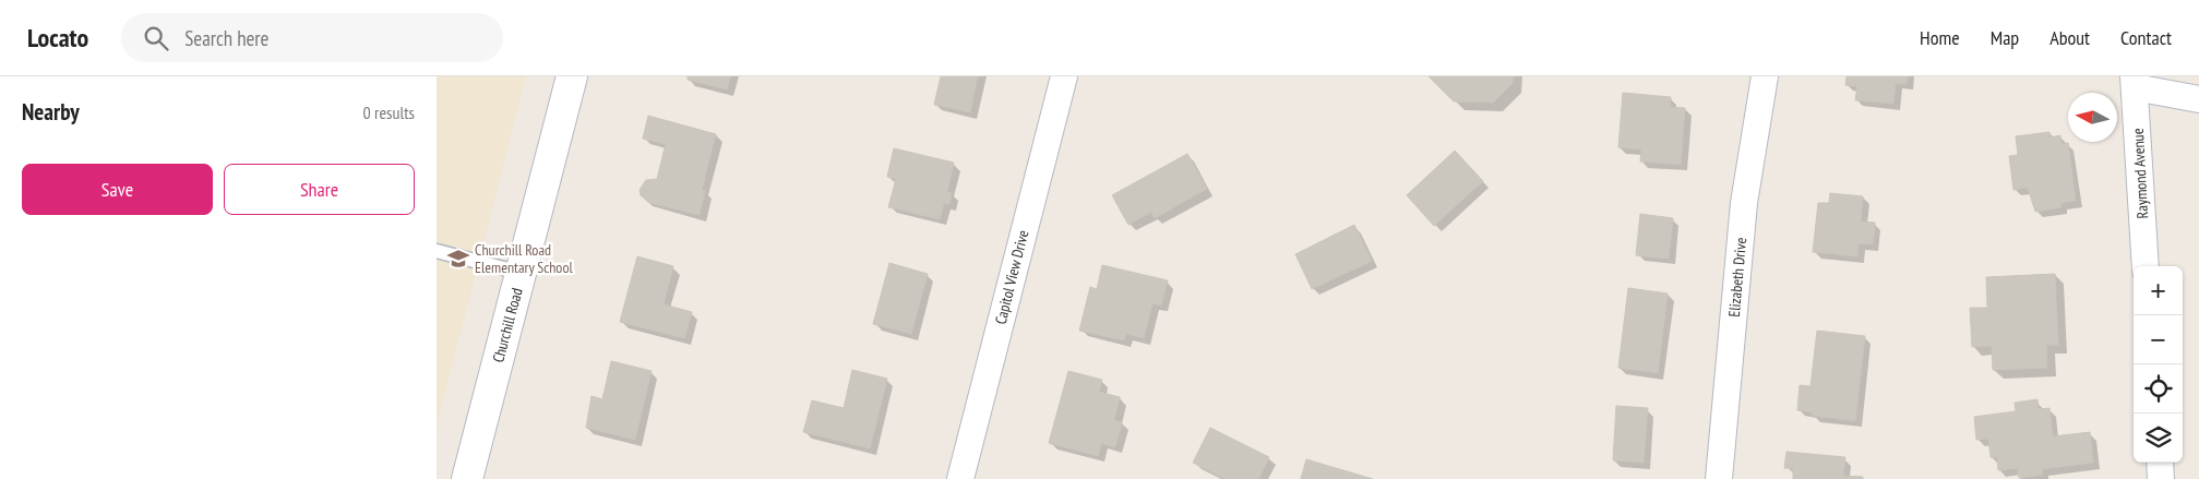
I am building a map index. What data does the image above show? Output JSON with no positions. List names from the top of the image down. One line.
{"streets":{"street":["Raymond Avenue","Capitol View Drive","Elizabeth Drive","Churchill Road"]},"places":{"school or university":["Churchill Road Elementary School"]},"north":"left","page":{"header":"Locato","search":"Search here","nav":["Home","Map","About","Contact"],"heading":["Nearby","0 results"],"buttons":["Save","Share"],"map_buttons":["+","−"]}}
